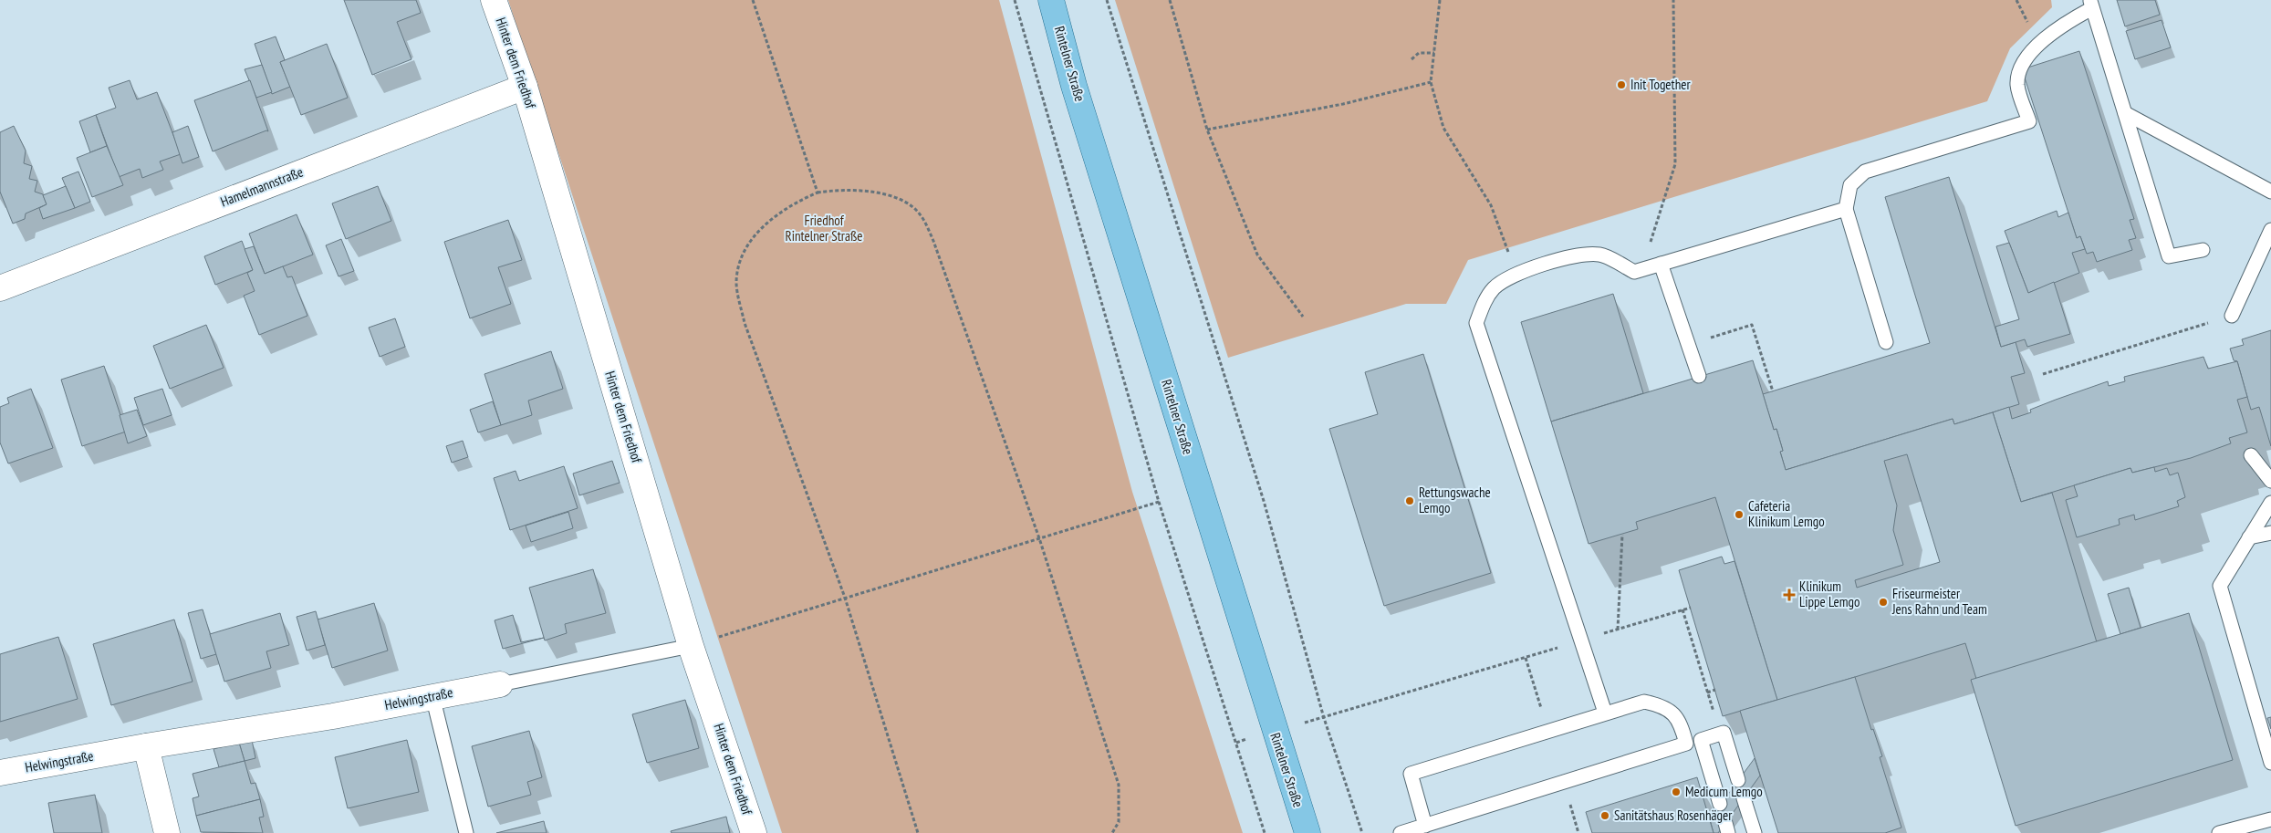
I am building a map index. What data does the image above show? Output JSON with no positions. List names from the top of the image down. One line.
{"streets":{"main road":["Rintelner Straße"],"street":["Hinter dem Friedhof","Hamelmannstraße","Helwingstraße"]},"crossings":[["Hinter dem Friedhof","Hamelmannstraße"],["Hinter dem Friedhof","Helwingstraße"]],"parks":["Friedhof Rintelner Straße"],"places":{"other":["Init Together","Rettungswache Lemgo","Cafeteria Klinikum Lemgo","Friseurmeister Jens Rahn und Team","Medicum Lemgo","Sanitätshaus Rosenhäger"],"health":["Klinikum Lippe Lemgo"]}}
